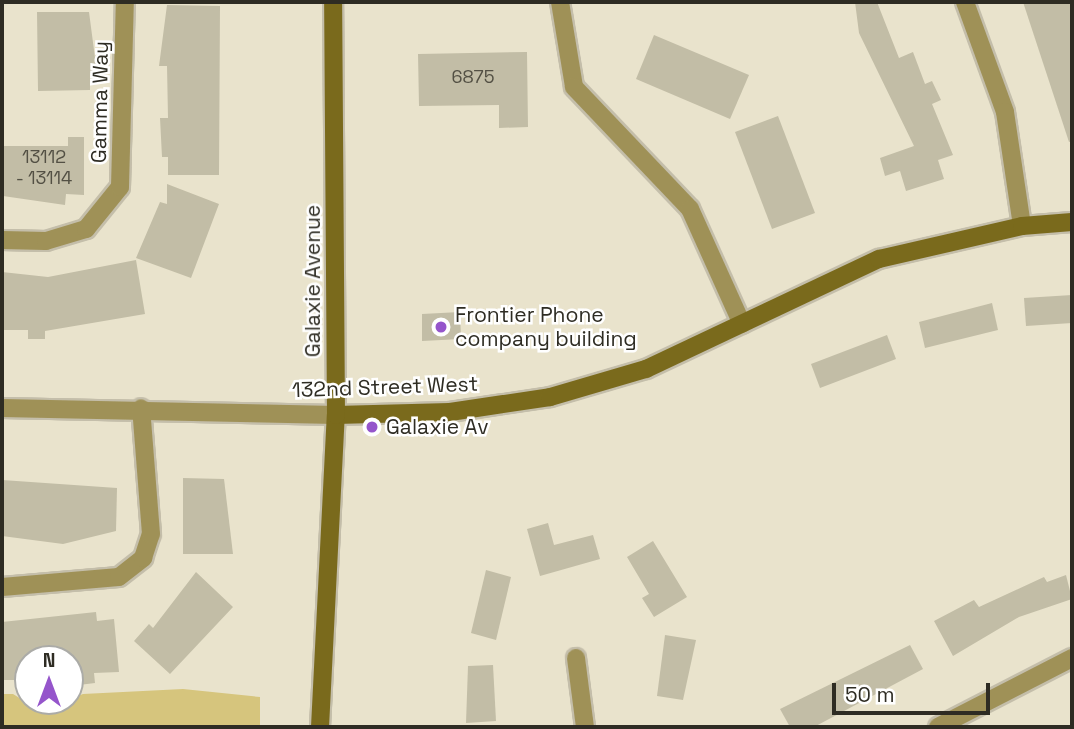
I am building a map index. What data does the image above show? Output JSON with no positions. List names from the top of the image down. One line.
{"streets":{"street":["Gamma Way","Galaxie Avenue","132nd Street West"]},"crossings":[["Galaxie Avenue","132nd Street West"]],"places":["Frontier Phone company building","Galaxie Av"],"house_numbers":["6875","13112 - 13114"],"scale_bar":"50 m","north":"top"}
